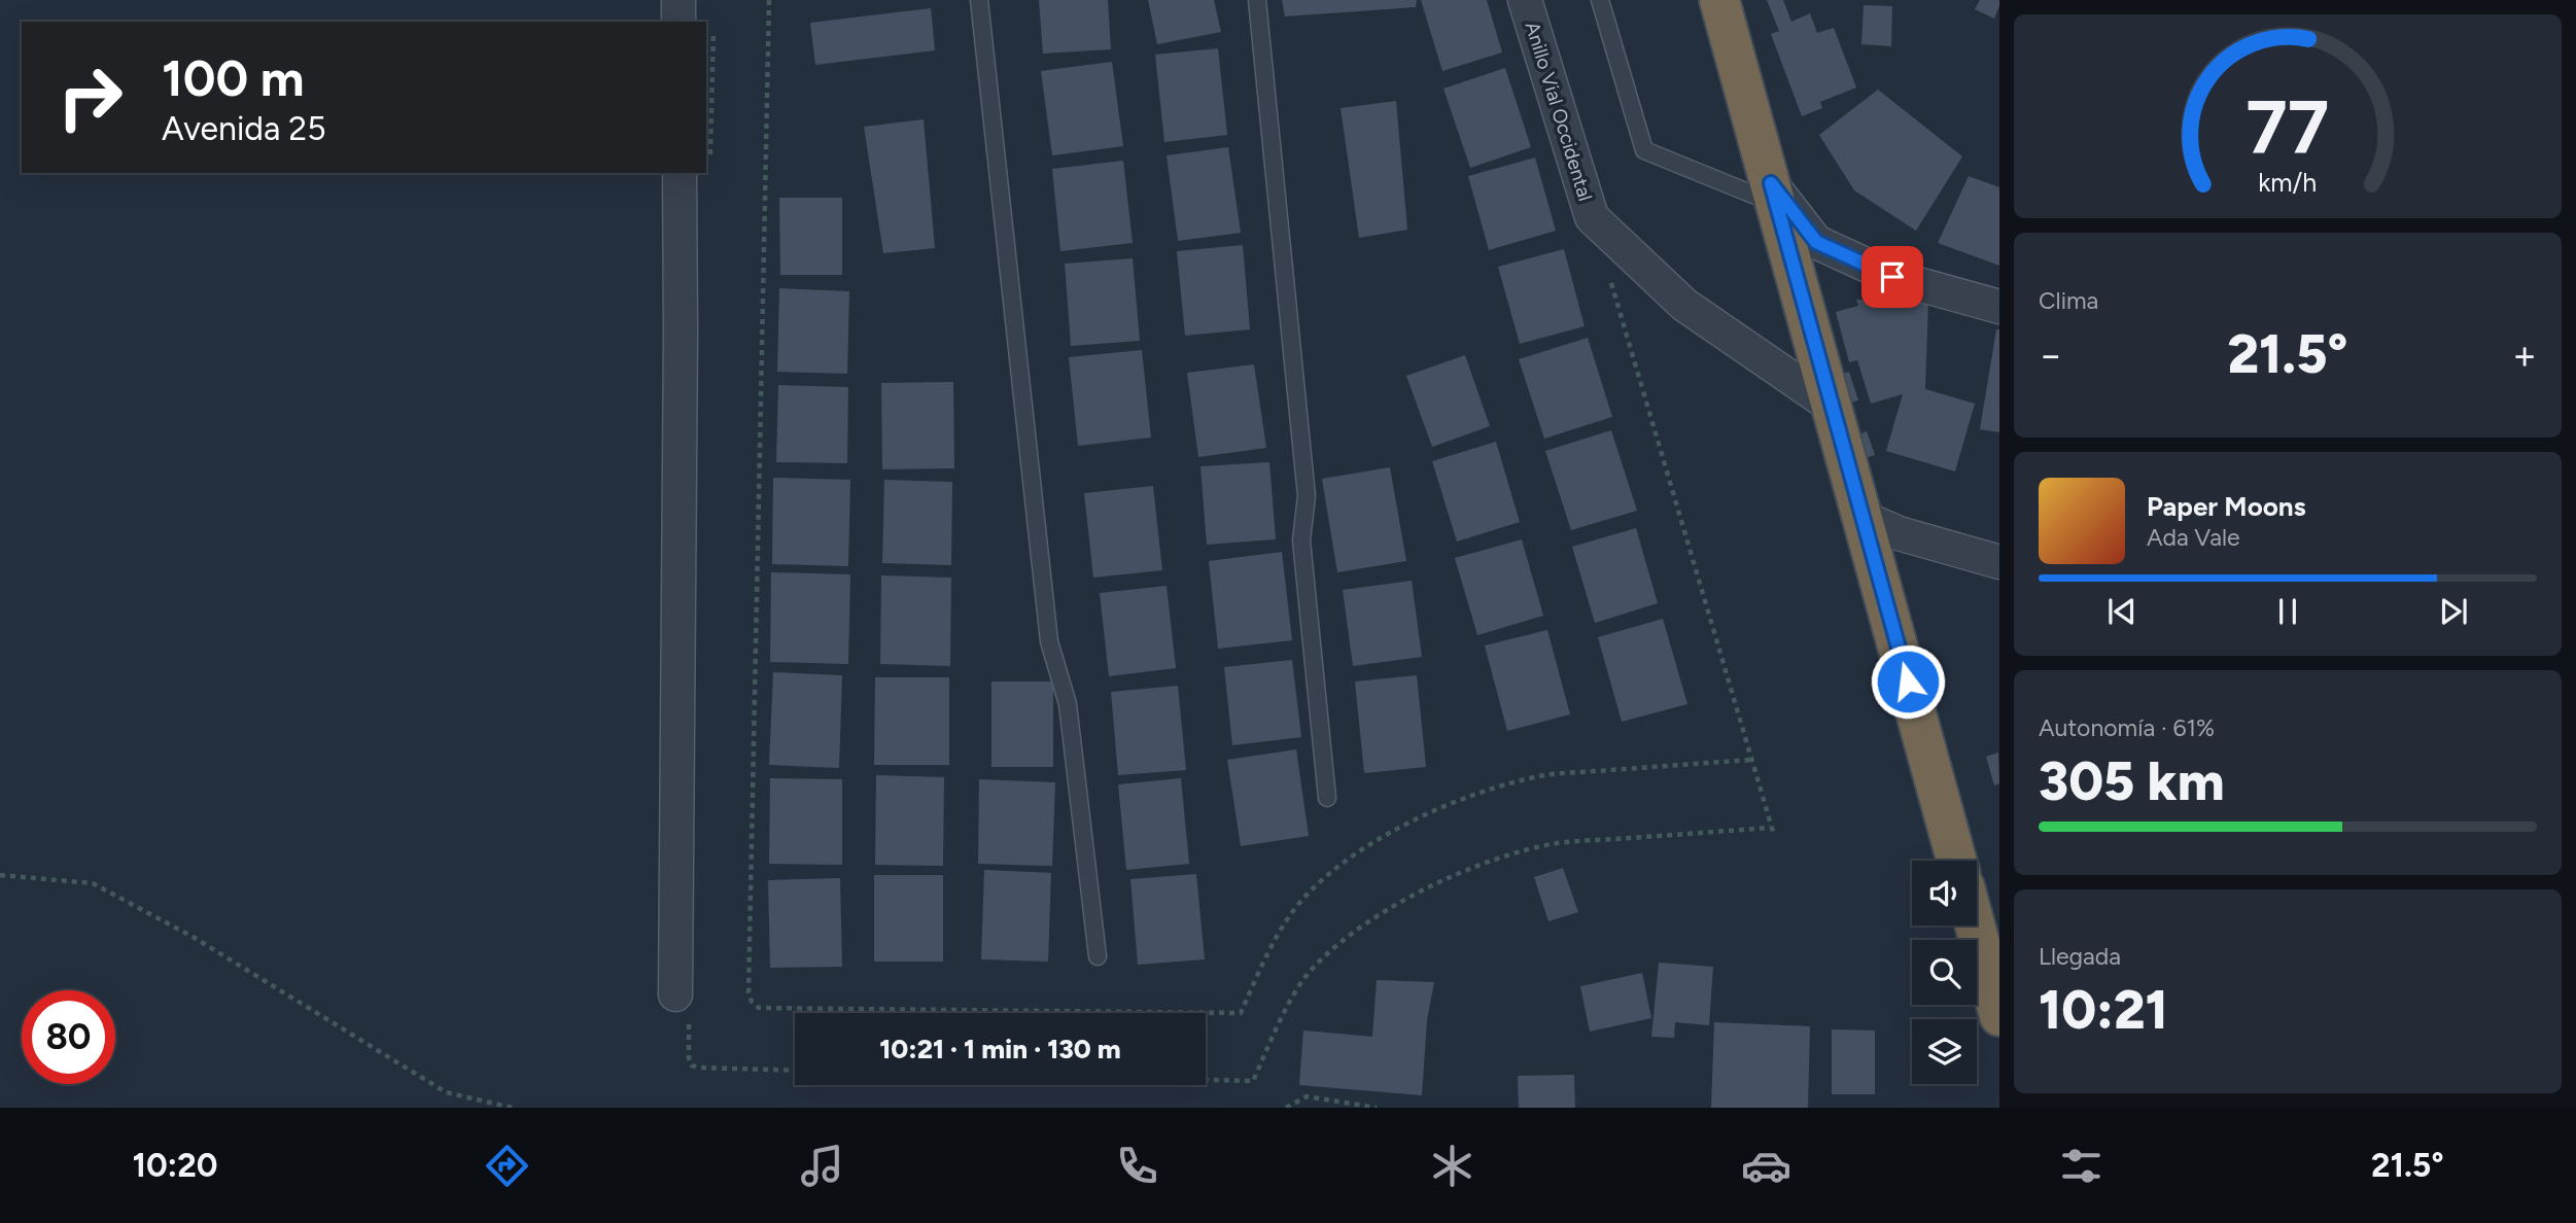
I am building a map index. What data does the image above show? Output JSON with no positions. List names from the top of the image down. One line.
{"streets":{"street":["Anillo Vial Occidental"]},"page":{"turn":["100 m","Avenida 25"],"tile":["Clima",["Autonomía · 61%","305 km"],["Llegada","10:21"]],"heat":["−","21.5°","+"],"song":["Paper Moons","Ada Vale"],"limit":"80","trip":"10:21 · 1 min · 130 m","tabs":["10:20","21.5°"],"gauge":["77","km/h"]}}
